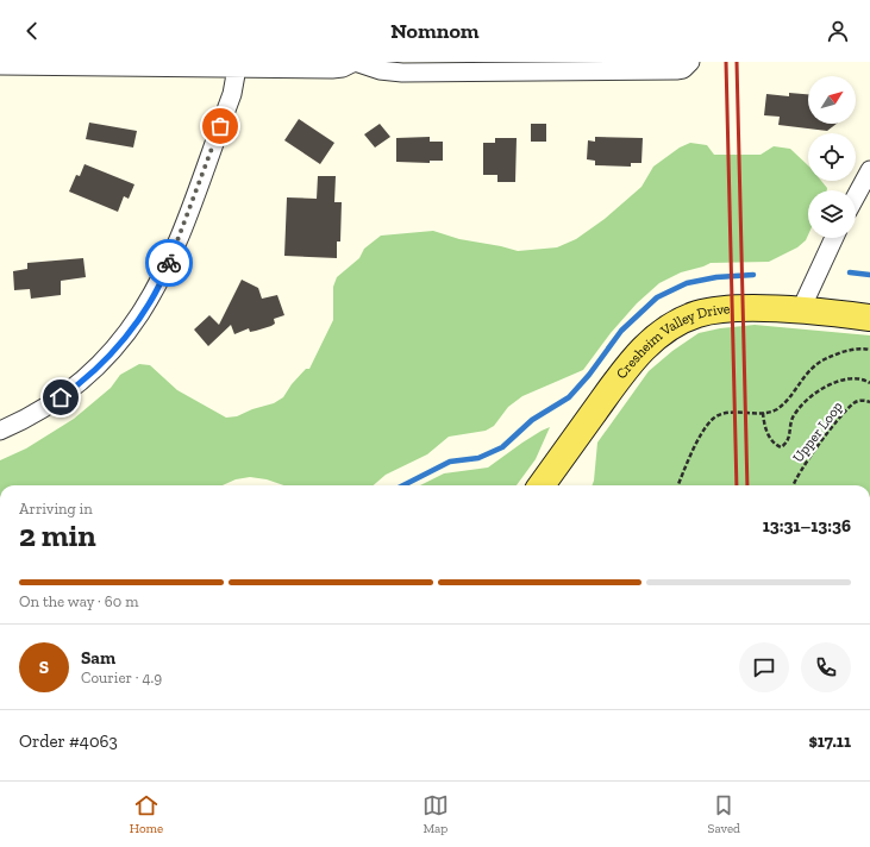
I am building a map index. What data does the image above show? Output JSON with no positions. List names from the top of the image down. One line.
{"streets":{"main road":["Cresheim Valley Drive"],"path":["Upper Loop"]},"north":"top right","page":{"header":"Nomnom","heading":["2 min","Arriving in","13:31–13:36"],"panel":["Sam","Courier · 4.9","Order #4063","$17.11"],"bar":"On the way · 60 m","round":"S","tabs":["Home","Map","Saved"]}}
